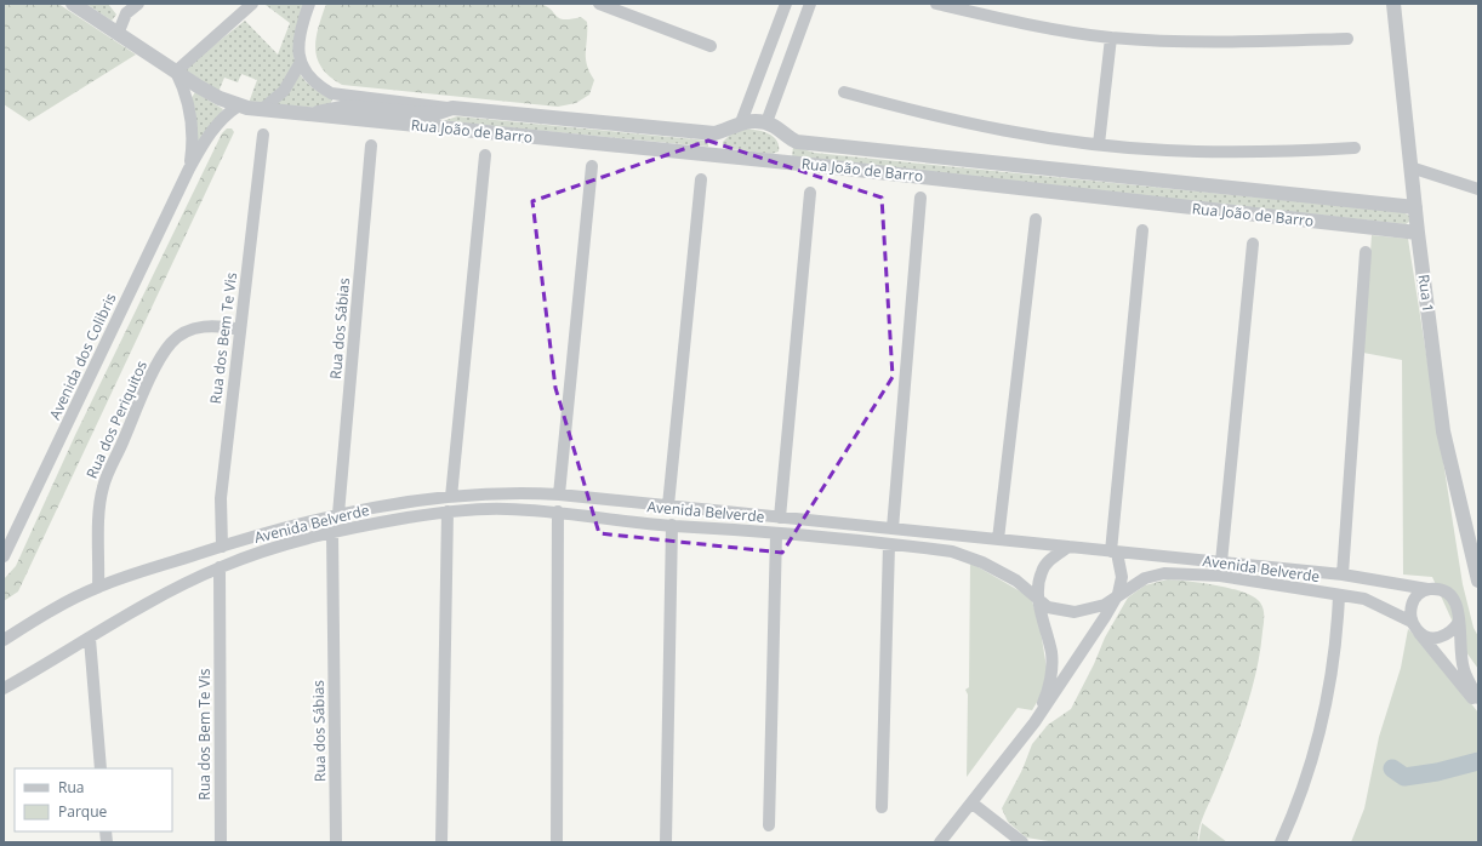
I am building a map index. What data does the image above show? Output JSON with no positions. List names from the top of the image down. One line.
{"streets":{"street":["Rua João de Barro","Rua 1","Rua dos Sábias","Rua dos Bem Te Vis","Avenida dos Colibris","Rua dos Periquitos","Avenida Belverde"]},"crossings":[["Rua João de Barro","Rua 1"],["Rua João de Barro","Avenida dos Colibris"],["Rua dos Sábias","Avenida Belverde"],["Rua dos Bem Te Vis","Rua dos Periquitos"],["Rua dos Bem Te Vis","Avenida Belverde"],["Rua dos Periquitos","Avenida Belverde"]],"legend":["Rua","Parque"]}
